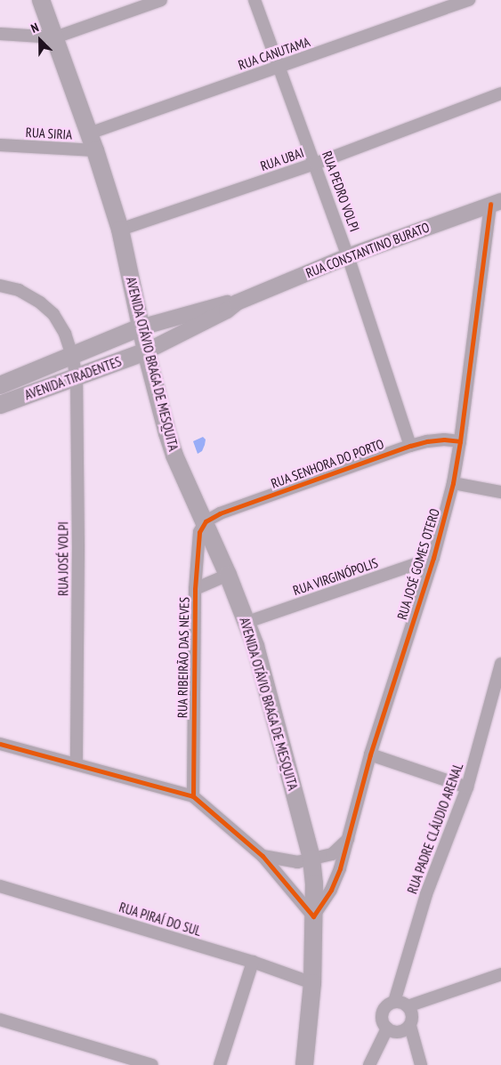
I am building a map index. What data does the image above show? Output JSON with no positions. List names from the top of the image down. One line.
{"streets":{"main road":["AVENIDA OTÁVIO BRAGA DE MESQUITA","AVENIDA TIRADENTES"],"street":["RUA CANUTAMA","RUA SIRIA","RUA UBAI","RUA PEDRO VOLPI","RUA CONSTANTINO BURATO","RUA SENHORA DO PORTO","RUA JOSÉ VOLPI","RUA JOSÉ GOMES OTERO","RUA VIRGINÓPOLIS","RUA RIBEIRÃO DAS NEVES","RUA PADRE CLÁUDIO ARENAL","RUA PIRAÍ DO SUL"]},"crossings":[["RUA CANUTAMA","RUA PEDRO VOLPI"],["RUA CANUTAMA","AVENIDA OTÁVIO BRAGA DE MESQUITA"],["RUA SIRIA","AVENIDA OTÁVIO BRAGA DE MESQUITA"],["RUA UBAI","RUA PEDRO VOLPI"],["RUA UBAI","AVENIDA OTÁVIO BRAGA DE MESQUITA"],["RUA PEDRO VOLPI","RUA CONSTANTINO BURATO"],["RUA PEDRO VOLPI","RUA SENHORA DO PORTO"],["RUA CONSTANTINO BURATO","AVENIDA OTÁVIO BRAGA DE MESQUITA"],["RUA CONSTANTINO BURATO","AVENIDA TIRADENTES"],["RUA CONSTANTINO BURATO","RUA JOSÉ GOMES OTERO"],["AVENIDA OTÁVIO BRAGA DE MESQUITA","AVENIDA TIRADENTES"],["AVENIDA OTÁVIO BRAGA DE MESQUITA","RUA SENHORA DO PORTO"],["AVENIDA OTÁVIO BRAGA DE MESQUITA","RUA JOSÉ GOMES OTERO"],["AVENIDA OTÁVIO BRAGA DE MESQUITA","RUA VIRGINÓPOLIS"],["AVENIDA OTÁVIO BRAGA DE MESQUITA","RUA RIBEIRÃO DAS NEVES"],["AVENIDA OTÁVIO BRAGA DE MESQUITA","RUA PIRAÍ DO SUL"],["AVENIDA TIRADENTES","RUA JOSÉ VOLPI"],["RUA SENHORA DO PORTO","RUA JOSÉ GOMES OTERO"],["RUA SENHORA DO PORTO","RUA RIBEIRÃO DAS NEVES"],["RUA JOSÉ GOMES OTERO","RUA VIRGINÓPOLIS"]],"north":"top left"}
